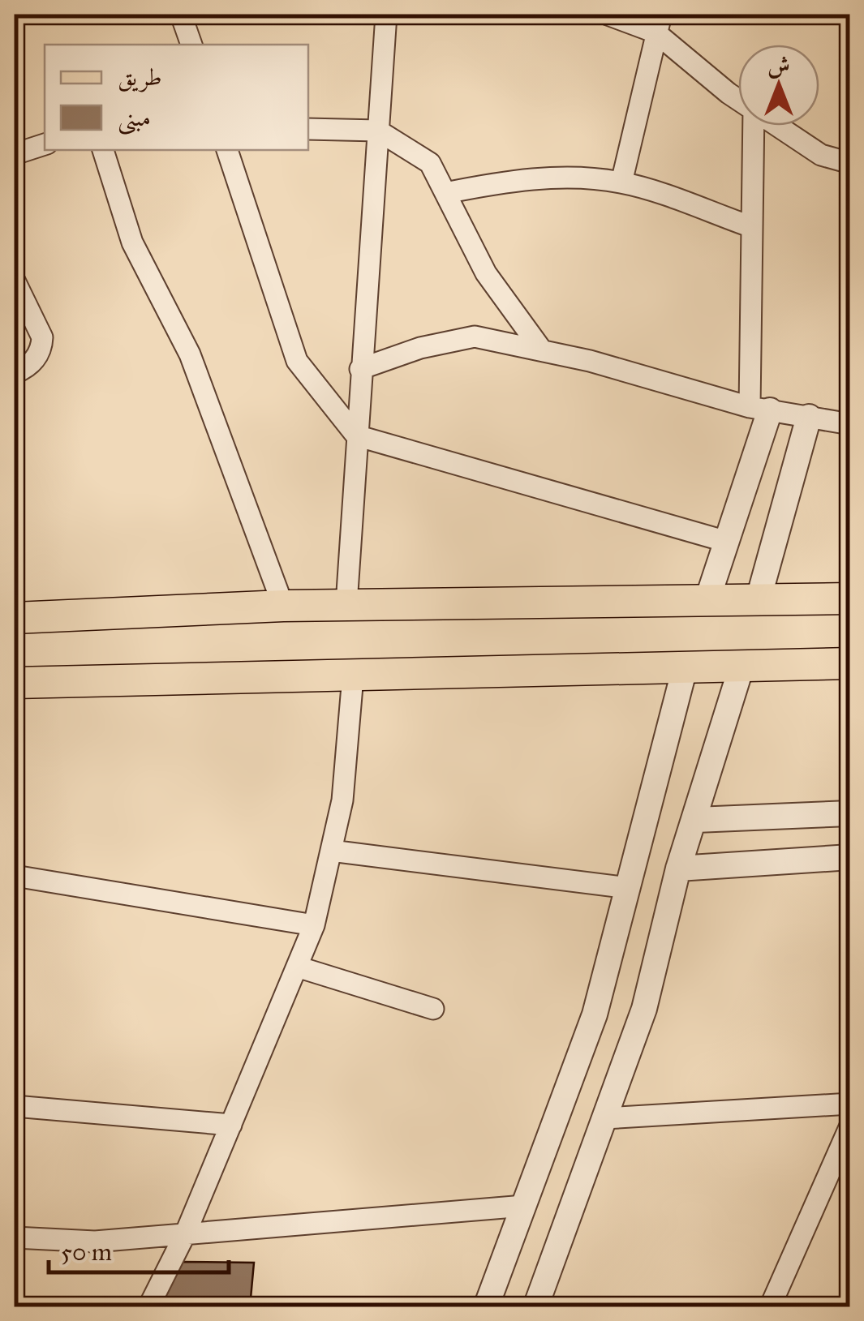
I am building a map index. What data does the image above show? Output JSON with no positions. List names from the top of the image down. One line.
{"legend":["طريق","مبنى"],"scale_bar":"50 m","north":"top"}
